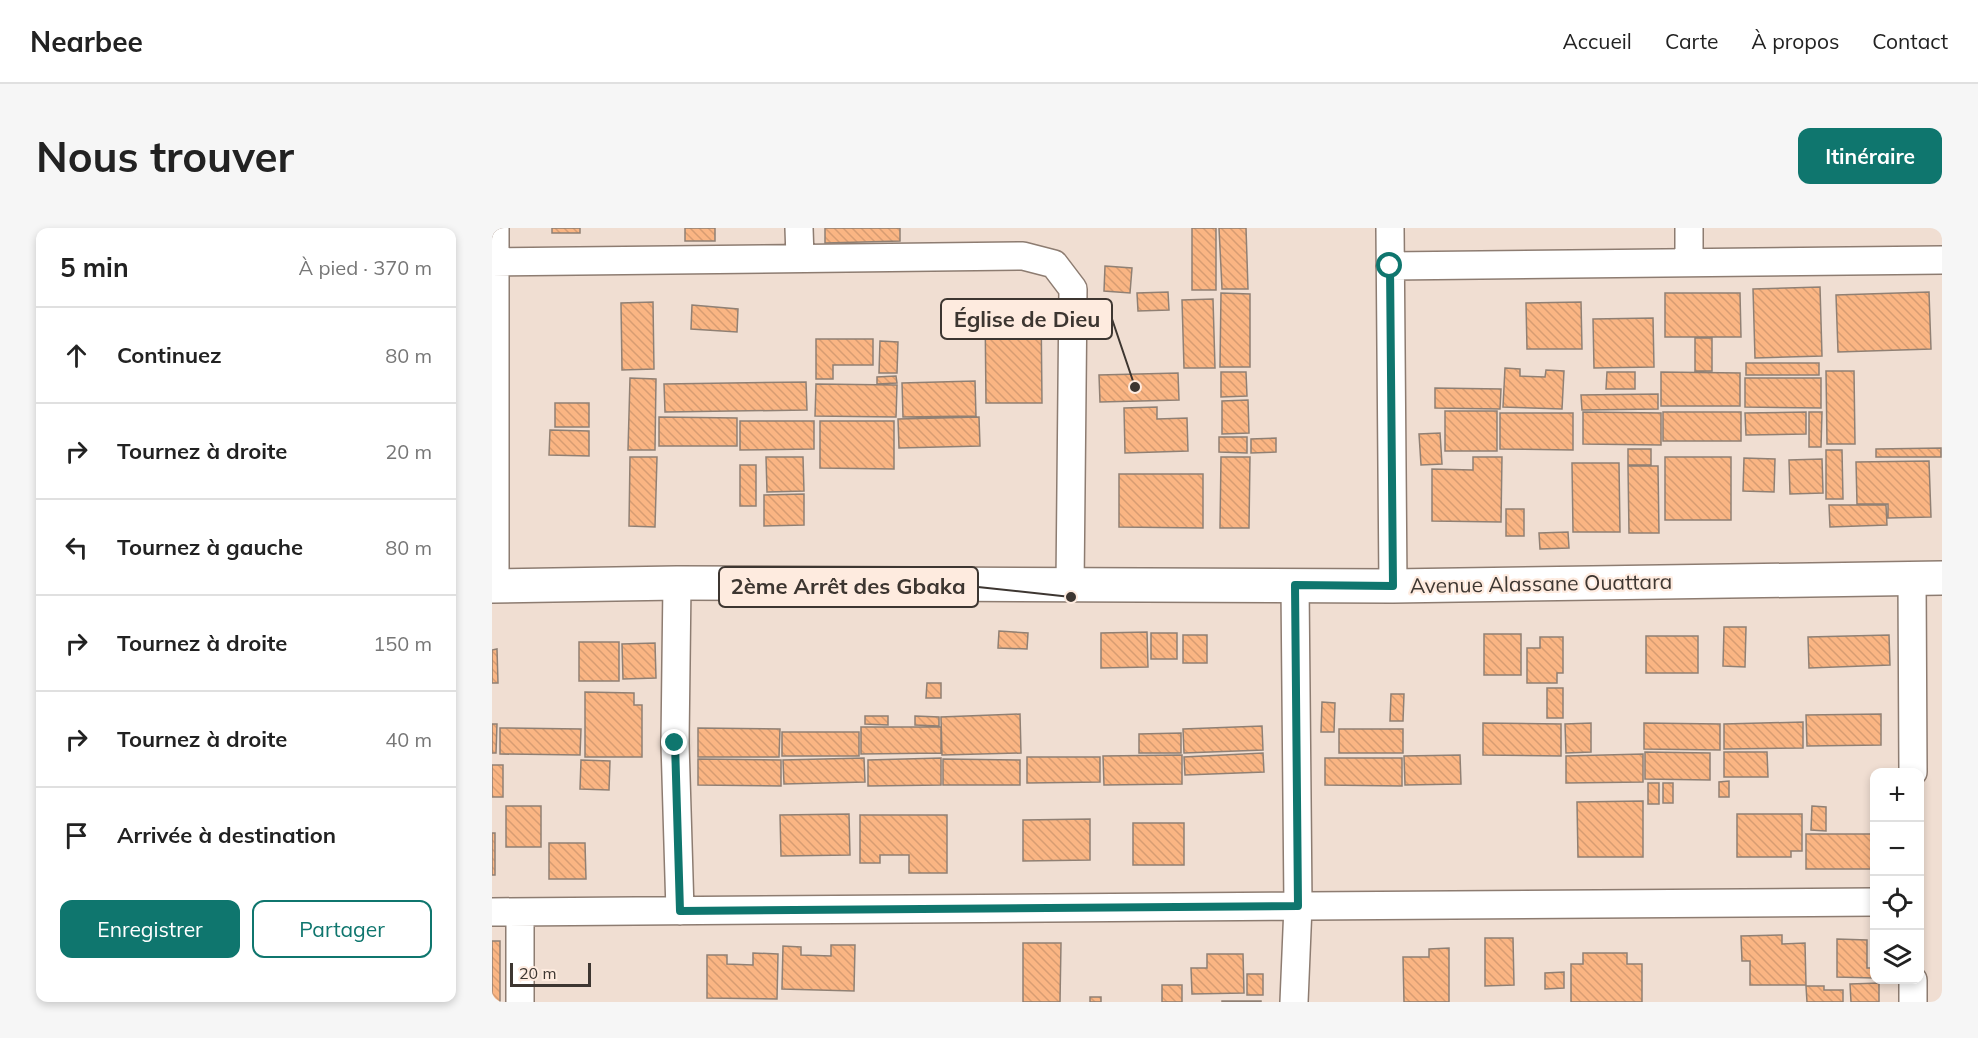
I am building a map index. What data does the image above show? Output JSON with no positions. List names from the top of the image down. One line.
{"streets":{"street":["Avenue Alassane Ouattara"]},"places":["Église de Dieu","2ème Arrêt des Gbaka"],"scale_bar":"20 m","page":{"header":"Nearbee","nav":["Accueil","Carte","À propos","Contact"],"buttons":["Itinéraire",["Enregistrer","Partager"]],"title":"Nous trouver","heading":["5 min","À pied · 370 m"],"list":[["Continuez","80 m"],["Tournez à droite","20 m"],["Tournez à gauche","80 m"],["Tournez à droite","150 m"],["Tournez à droite","40 m"],"Arrivée à destination"],"map_buttons":["+","−"],"scale":"20 m"}}
